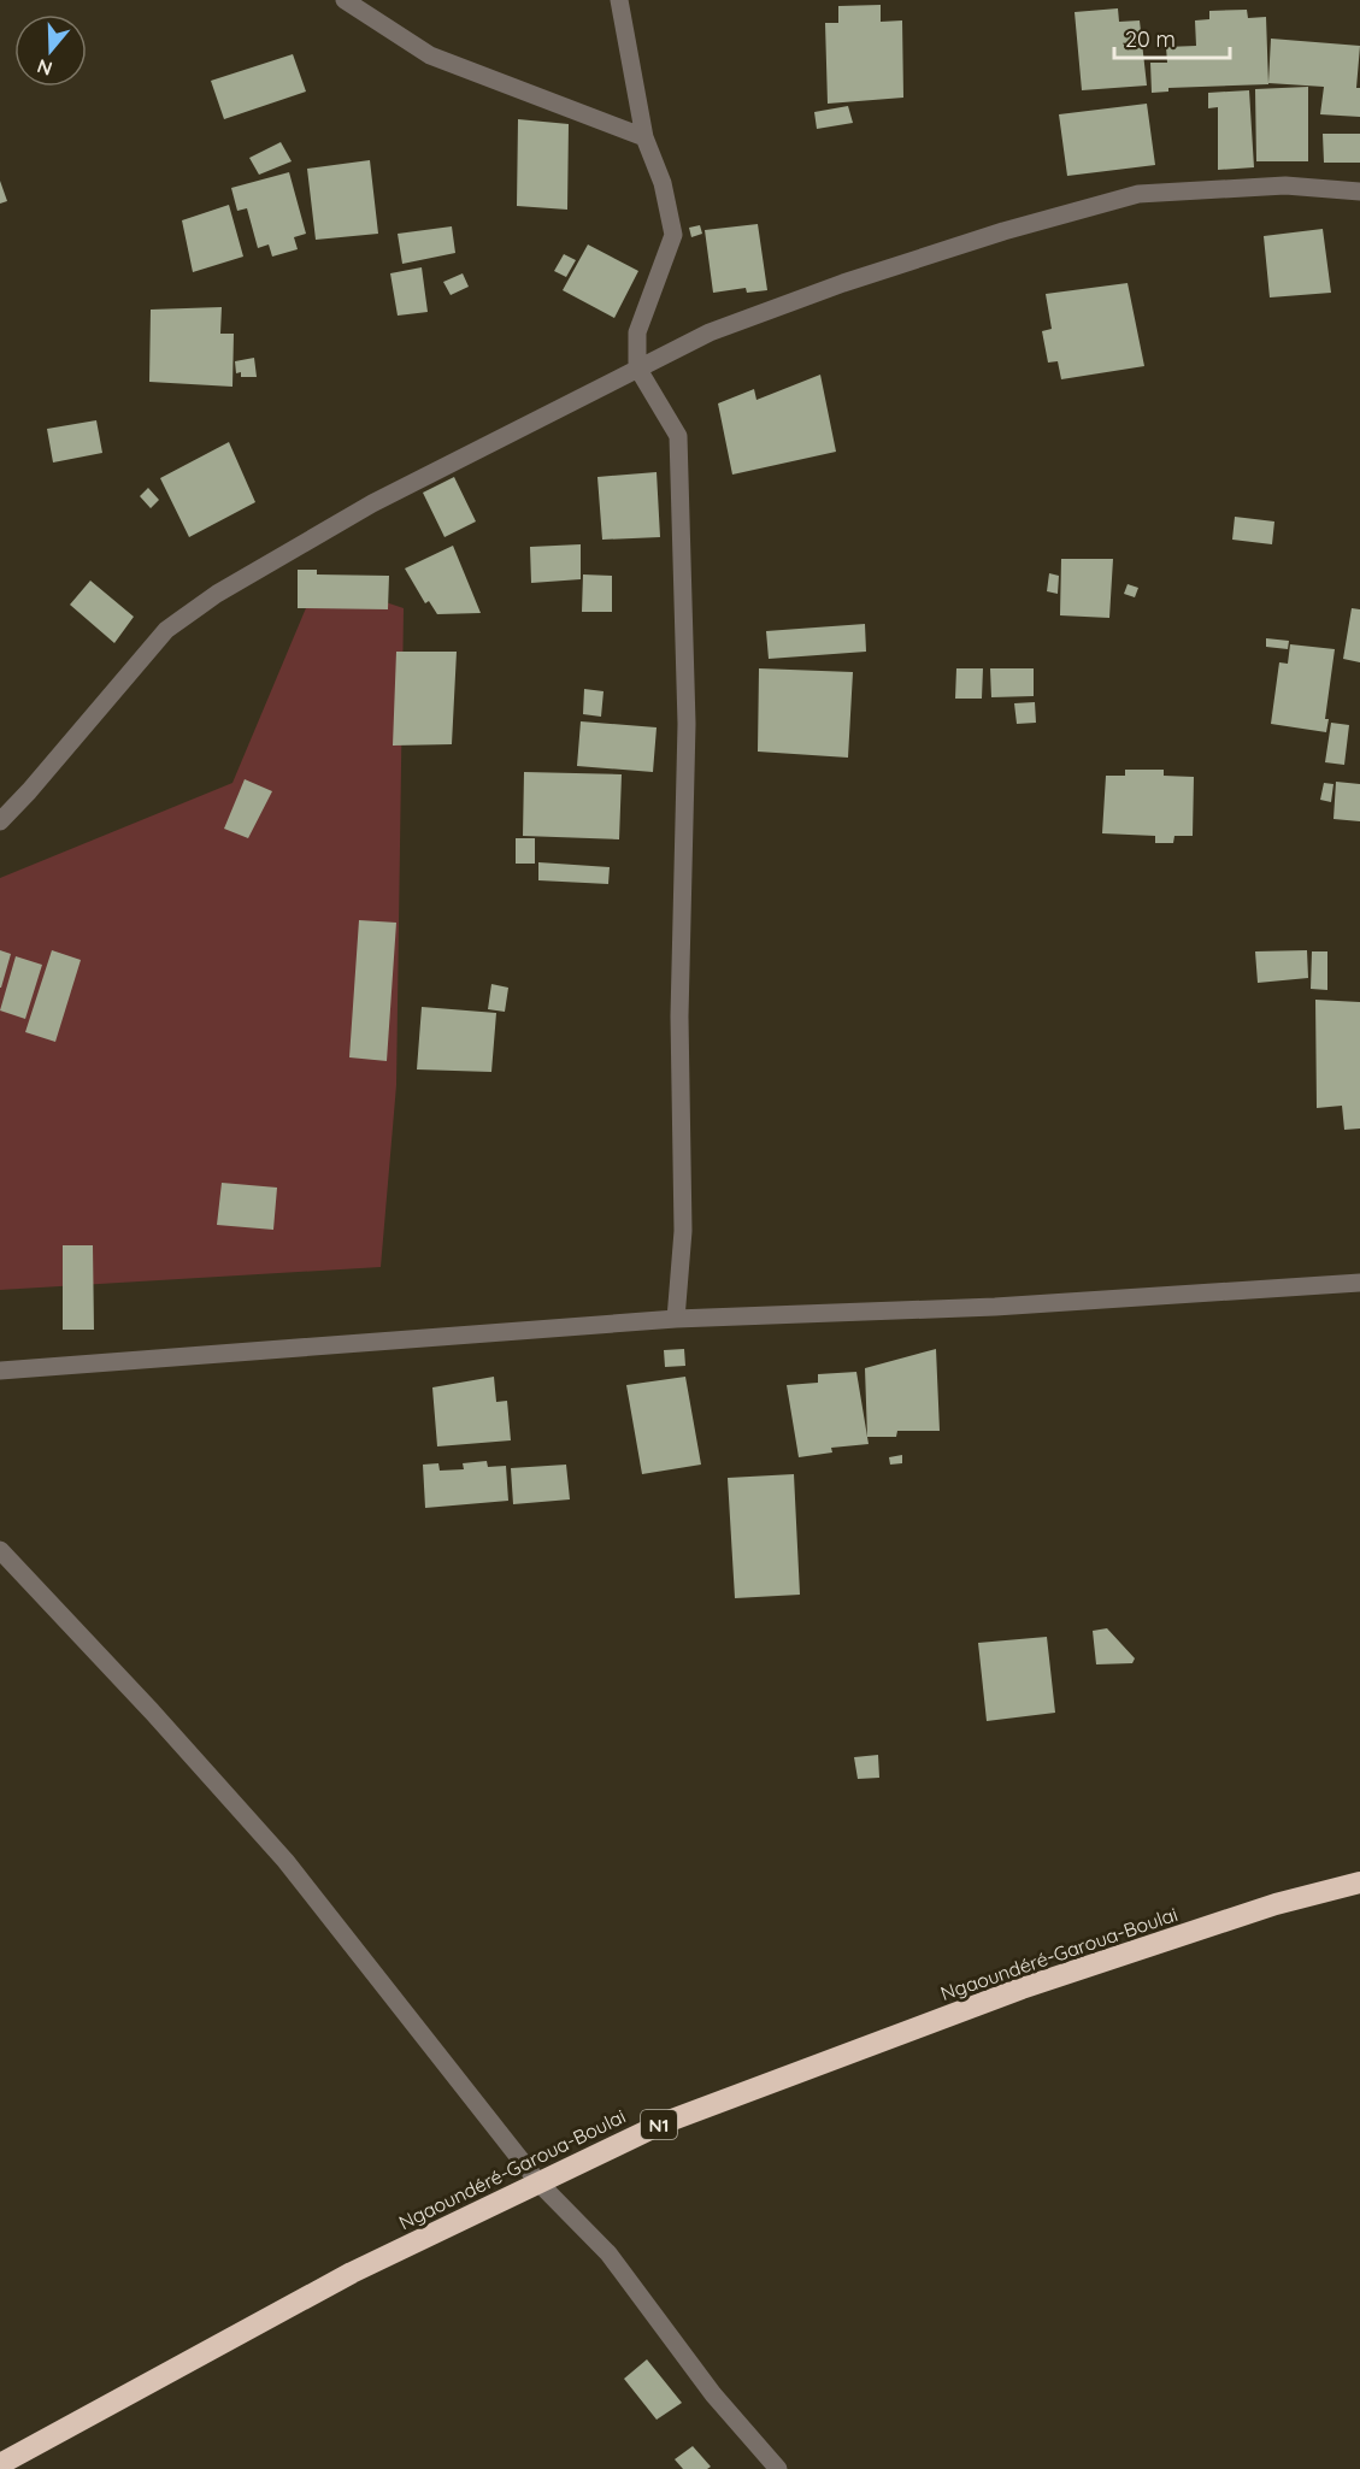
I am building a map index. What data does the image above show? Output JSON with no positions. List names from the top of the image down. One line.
{"streets":{"highway":["Ngaoundéré-Garoua-Boulai","N1"]},"scale_bar":"20 m","north":"bottom"}
